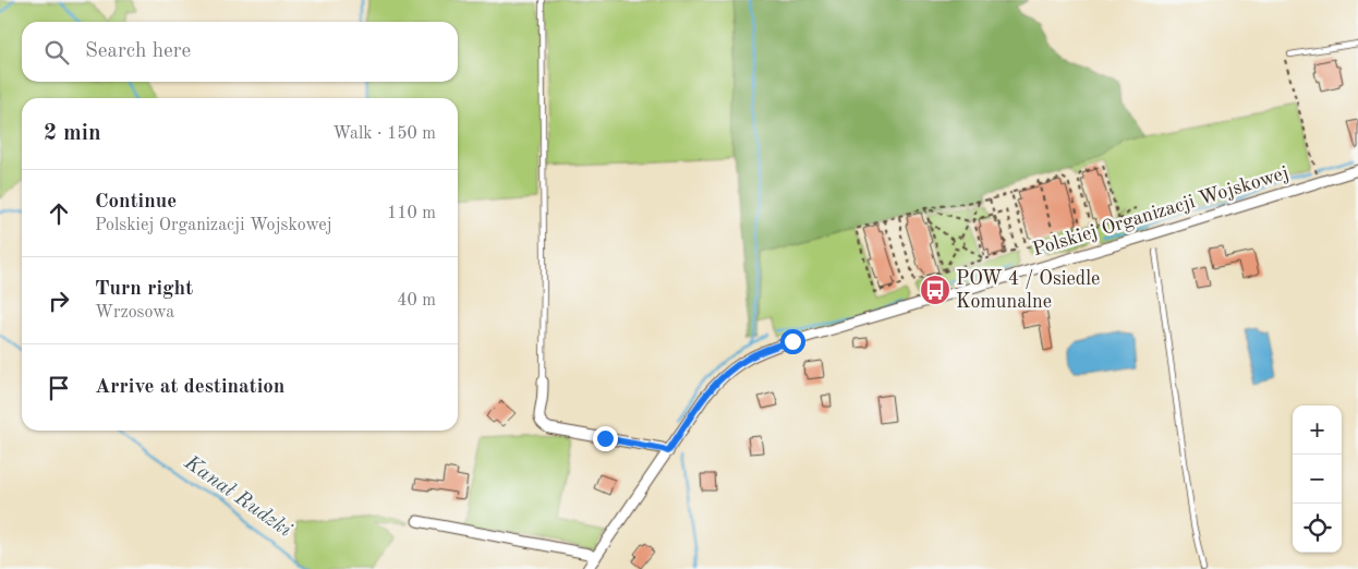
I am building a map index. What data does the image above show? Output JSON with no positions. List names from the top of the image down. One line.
{"streets":{"street":["Polskiej Organizacji Wojskowej"]},"water":["Kanał Rudzki"],"places":{"bus stop":["POW 4 / Osiedle Komunalne"]},"page":{"search":"Search here","heading":["2 min","Walk · 150 m"],"list":[["Continue","Polskiej Organizacji Wojskowej","110 m"],["Turn right","Wrzosowa","40 m"],"Arrive at destination"],"map_buttons":["+","−"]}}
